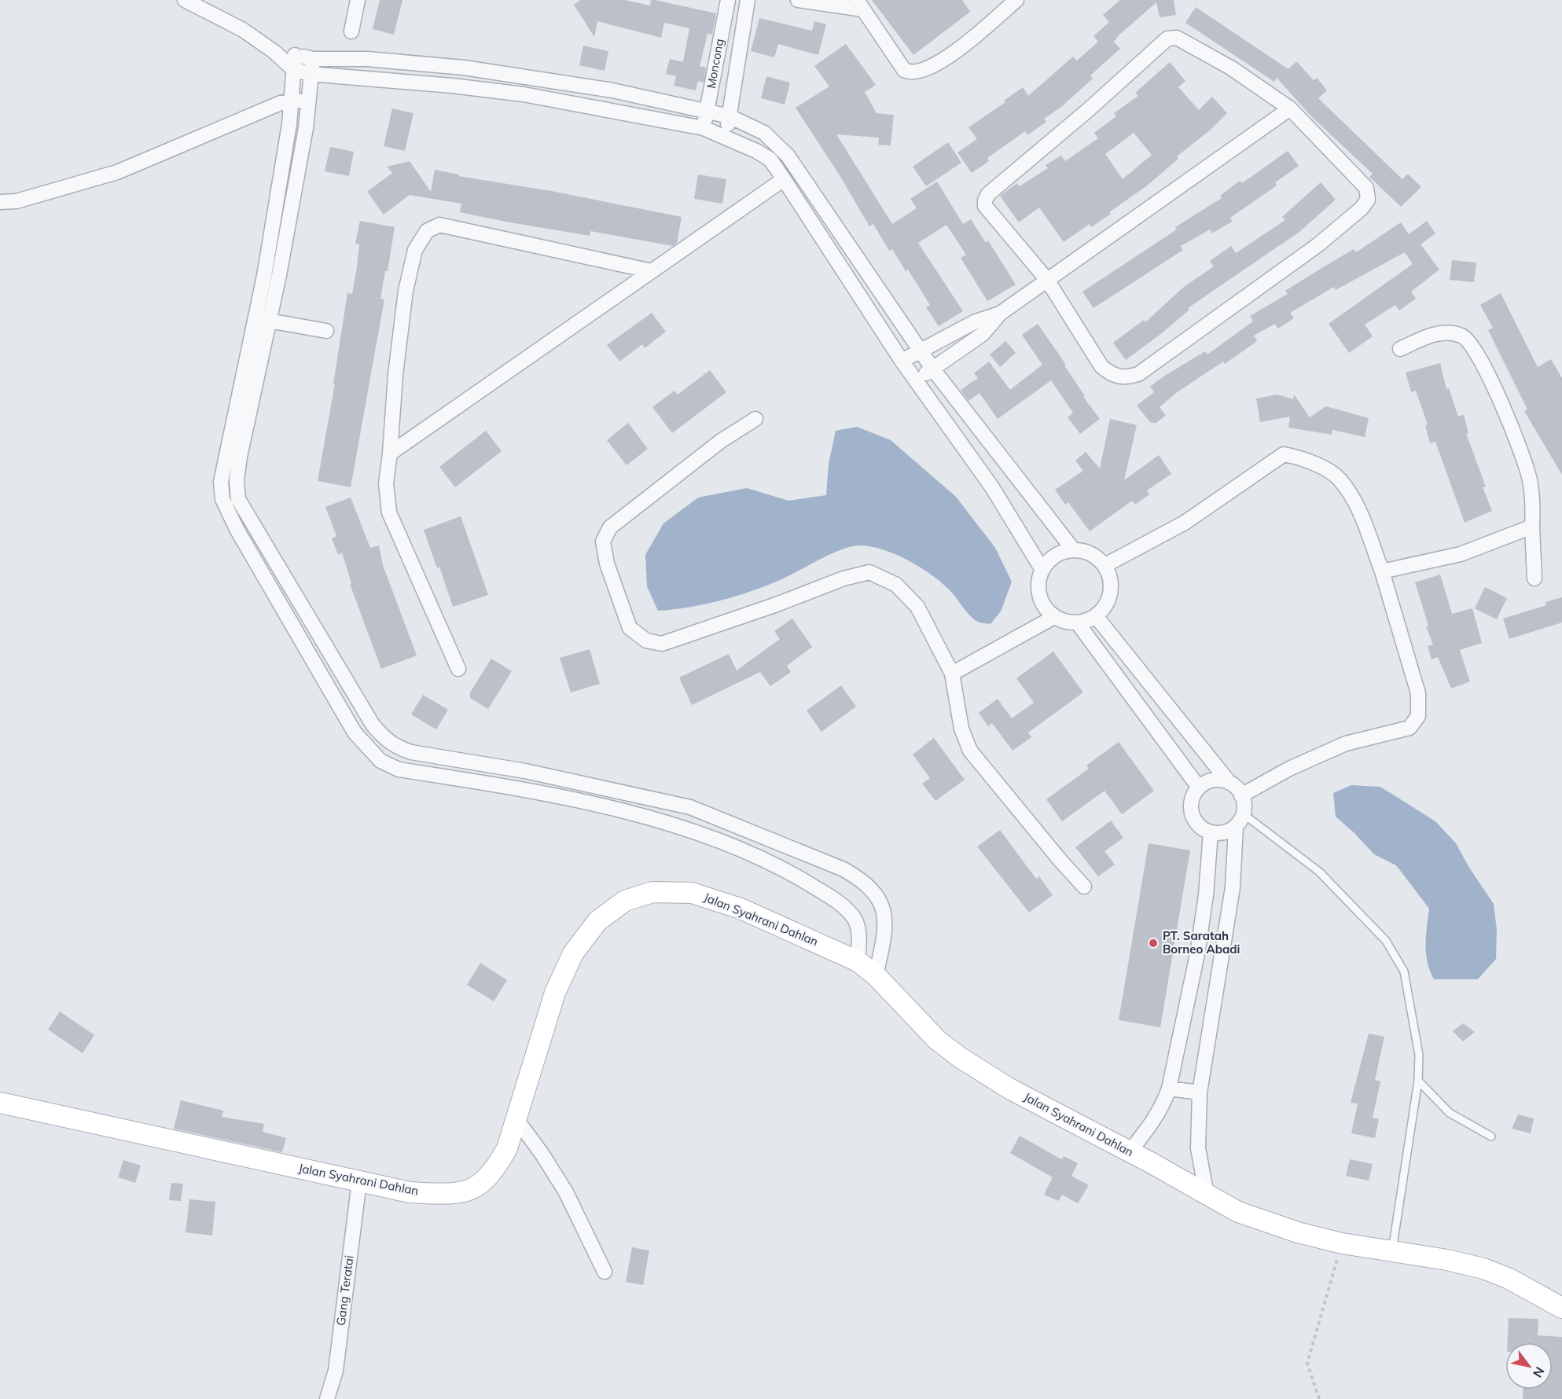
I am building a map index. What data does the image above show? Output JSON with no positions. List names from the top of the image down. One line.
{"streets":{"street":["Moncong","Jalan Syahrani Dahlan","Gang Teratai"]},"crossings":[["Jalan Syahrani Dahlan","Gang Teratai"]],"places":["PT. Saratah Borneo Abadi"],"north":"bottom right"}
